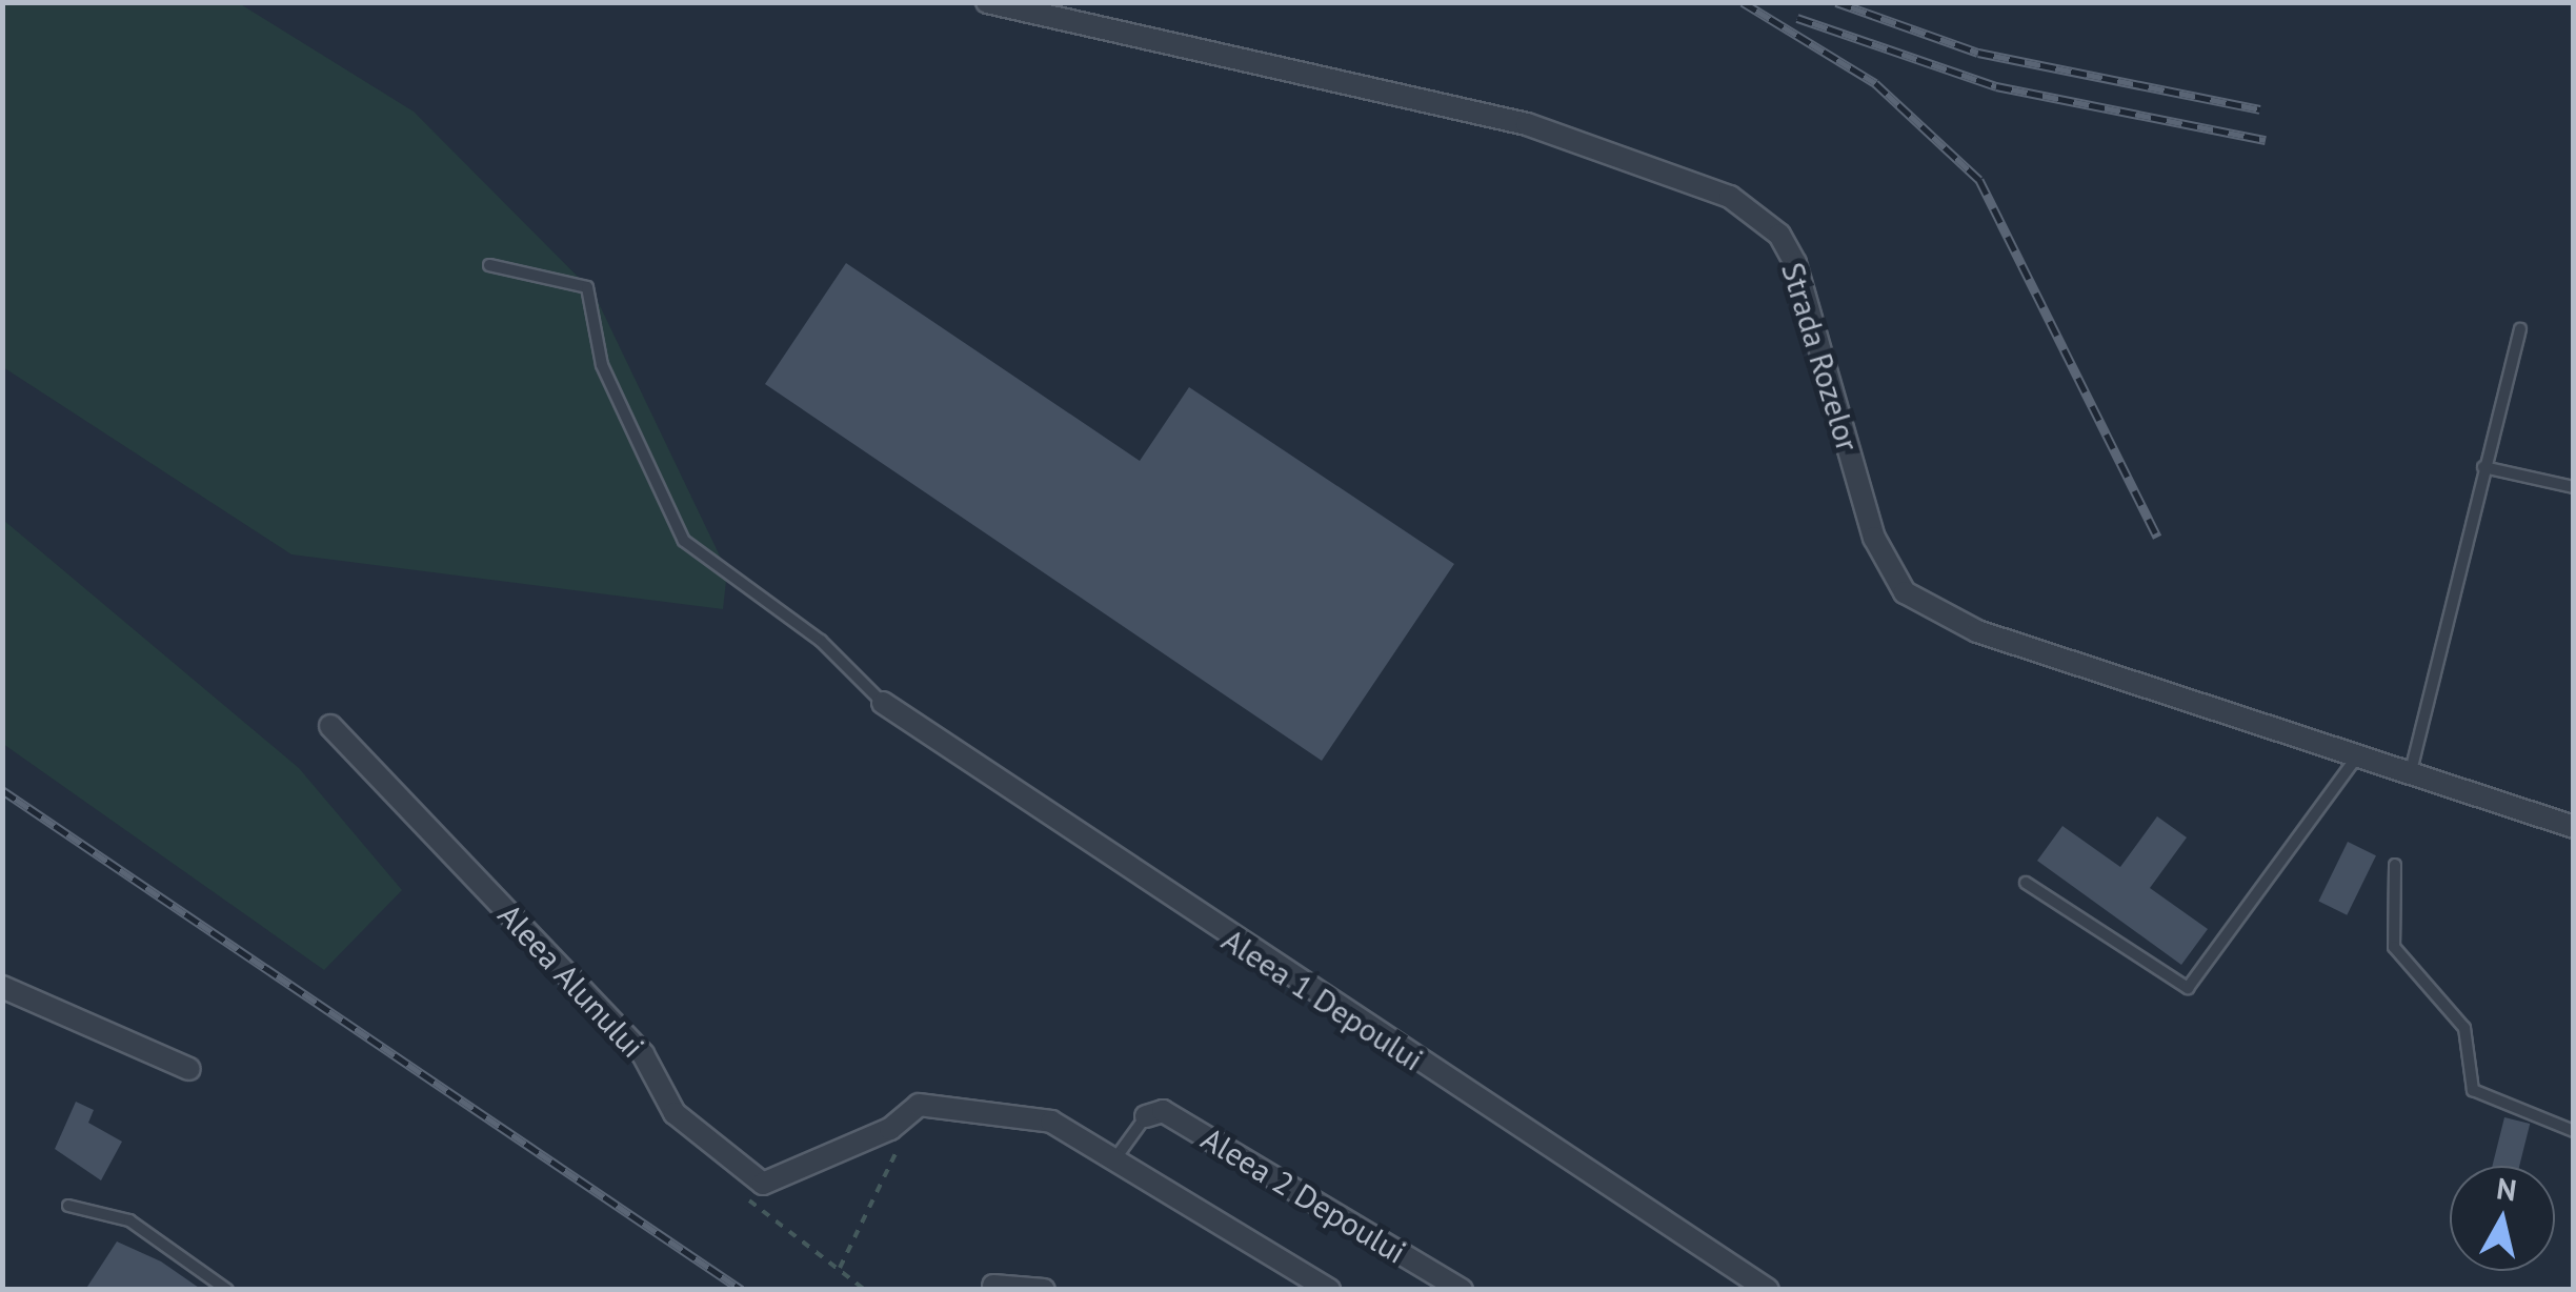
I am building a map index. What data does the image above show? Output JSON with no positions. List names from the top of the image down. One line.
{"streets":{"street":["Strada Rozelor","Aleea Alunului","Aleea 1 Depoului","Aleea 2 Depoului"]},"north":"top"}
